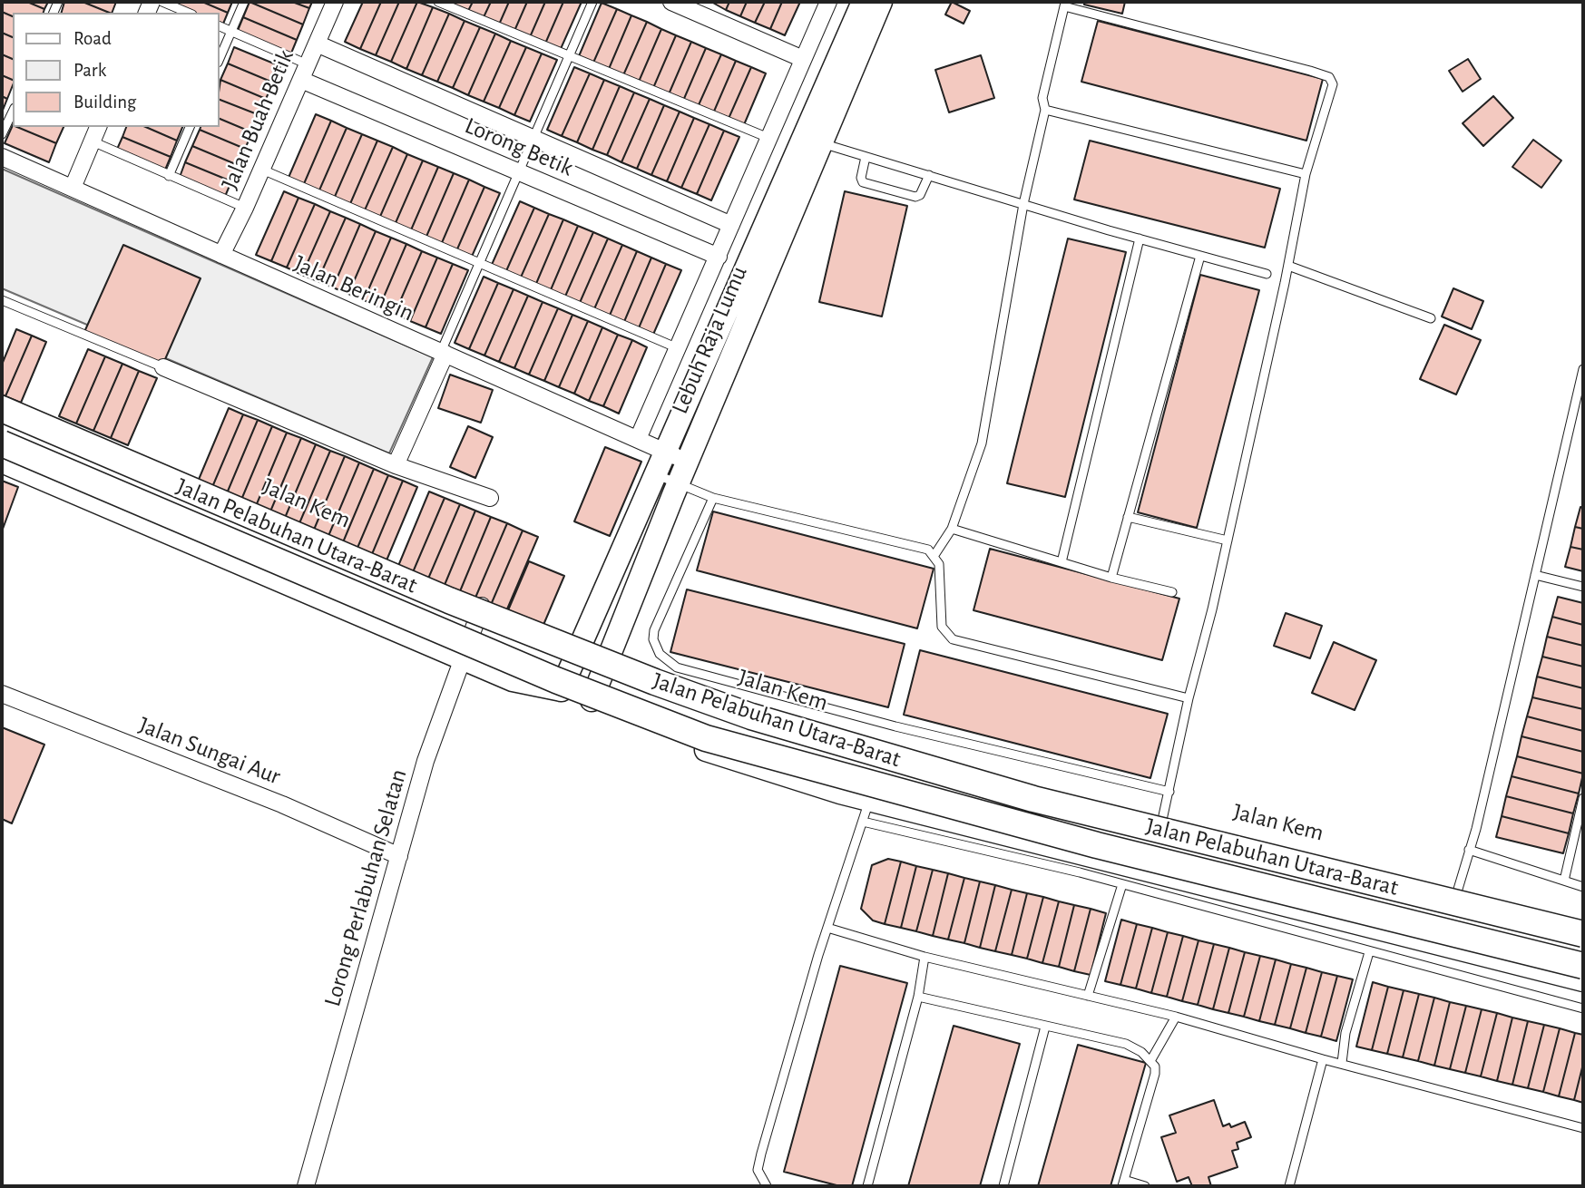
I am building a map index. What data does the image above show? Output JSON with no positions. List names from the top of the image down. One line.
{"streets":{"main road":["Jalan Pelabuhan Utara-Barat"],"street":["Jalan Buah Betik","Lorong Betik","Jalan Beringin","Lebuh Raja Lumu","Jalan Kem","Jalan Sungai Aur","Lorong Perlabuhan Selatan"]},"crossings":[["Jalan Buah Betik","Lorong Betik"],["Jalan Buah Betik","Jalan Beringin"],["Jalan Beringin","Lebuh Raja Lumu"],["Lebuh Raja Lumu","Jalan Kem"],["Jalan Kem","Lorong Perlabuhan Selatan"],["Jalan Sungai Aur","Lorong Perlabuhan Selatan"]],"legend":["Road","Park","Building"]}
